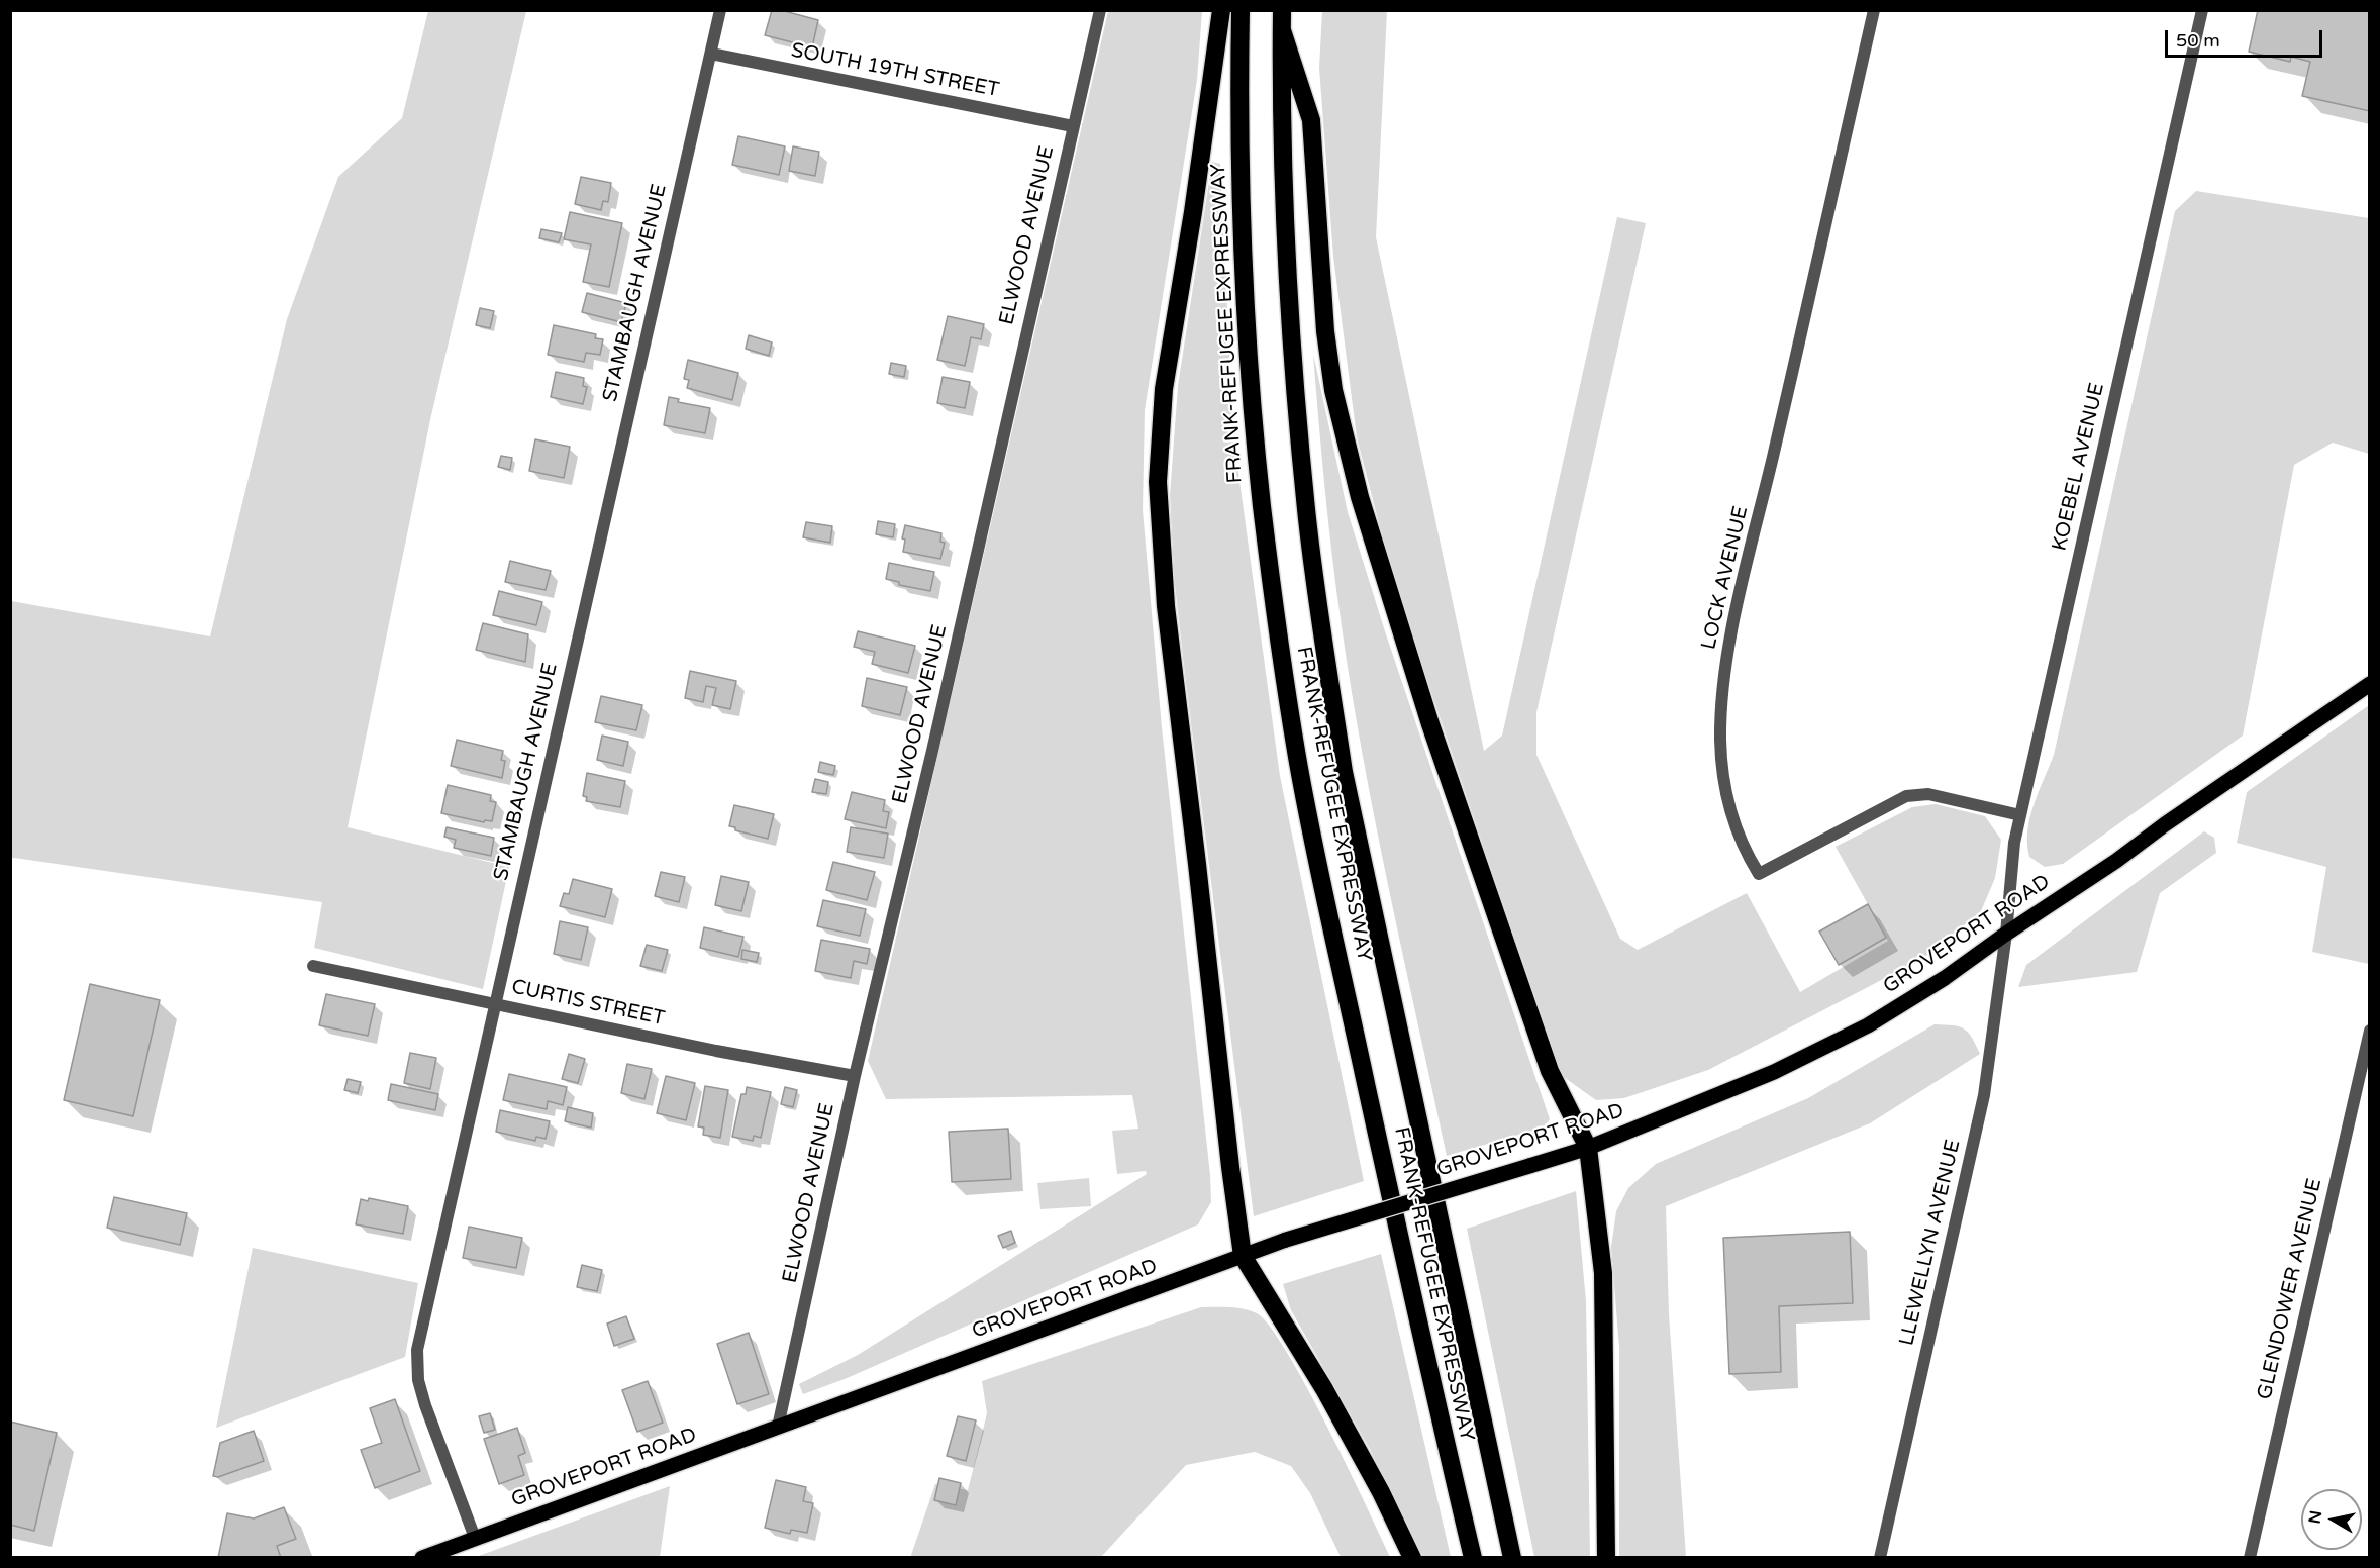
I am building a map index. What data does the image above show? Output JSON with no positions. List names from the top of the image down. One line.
{"streets":{"highway":["FRANK-REFUGEE EXPRESSWAY"],"main road":["GROVEPORT ROAD"],"street":["SOUTH 19TH STREET","ELWOOD AVENUE","STAMBAUGH AVENUE","KOEBEL AVENUE","LOCK AVENUE","CURTIS STREET","LLEWELLYN AVENUE","GLENDOWER AVENUE"]},"crossings":[["SOUTH 19TH STREET","ELWOOD AVENUE"],["SOUTH 19TH STREET","STAMBAUGH AVENUE"],["ELWOOD AVENUE","GROVEPORT ROAD"],["ELWOOD AVENUE","CURTIS STREET"],["STAMBAUGH AVENUE","GROVEPORT ROAD"],["STAMBAUGH AVENUE","CURTIS STREET"],["KOEBEL AVENUE","LOCK AVENUE"],["KOEBEL AVENUE","GROVEPORT ROAD"],["KOEBEL AVENUE","LLEWELLYN AVENUE"],["GROVEPORT ROAD","LLEWELLYN AVENUE"]],"scale_bar":"50 m","north":"left"}
